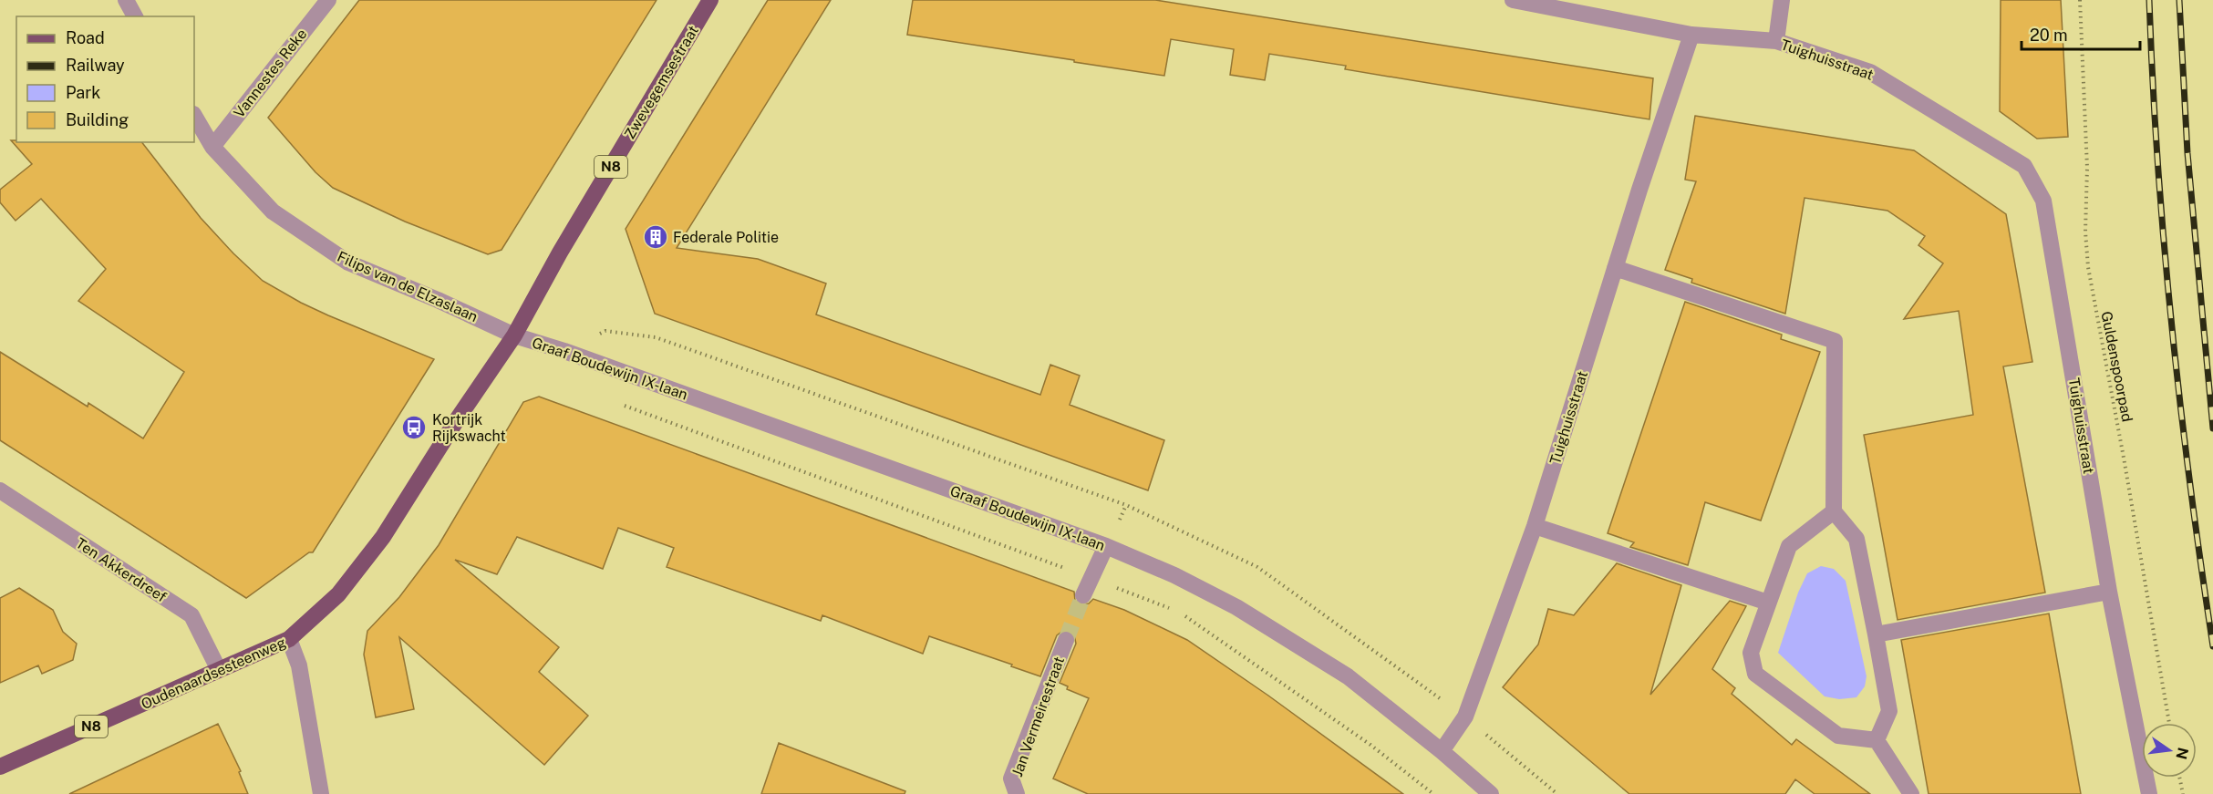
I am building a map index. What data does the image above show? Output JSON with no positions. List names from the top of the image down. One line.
{"streets":{"main road":["Zwevegemsestraat","N8","Oudenaardsesteenweg"],"street":["Tuighuisstraat","Vannestes Reke","Filips van de Elzaslaan","Graaf Boudewijn IX-laan","Ten Akkerdreef","Jan Vermeirestraat"],"path":["Guldenspoorpad"]},"crossings":[["Tuighuisstraat","Graaf Boudewijn IX-laan"],["Vannestes Reke","Filips van de Elzaslaan"],["Zwevegemsestraat","Filips van de Elzaslaan"],["Zwevegemsestraat","Graaf Boudewijn IX-laan"],["Zwevegemsestraat","Oudenaardsesteenweg"],["Filips van de Elzaslaan","Graaf Boudewijn IX-laan"],["Filips van de Elzaslaan","Oudenaardsesteenweg"],["Graaf Boudewijn IX-laan","Oudenaardsesteenweg"],["Ten Akkerdreef","Oudenaardsesteenweg"]],"places":{"building":["Federale Politie"],"bus stop":["Kortrijk Rijkswacht"]},"legend":["Road","Railway","Park","Building"],"scale_bar":"20 m","north":"right"}
